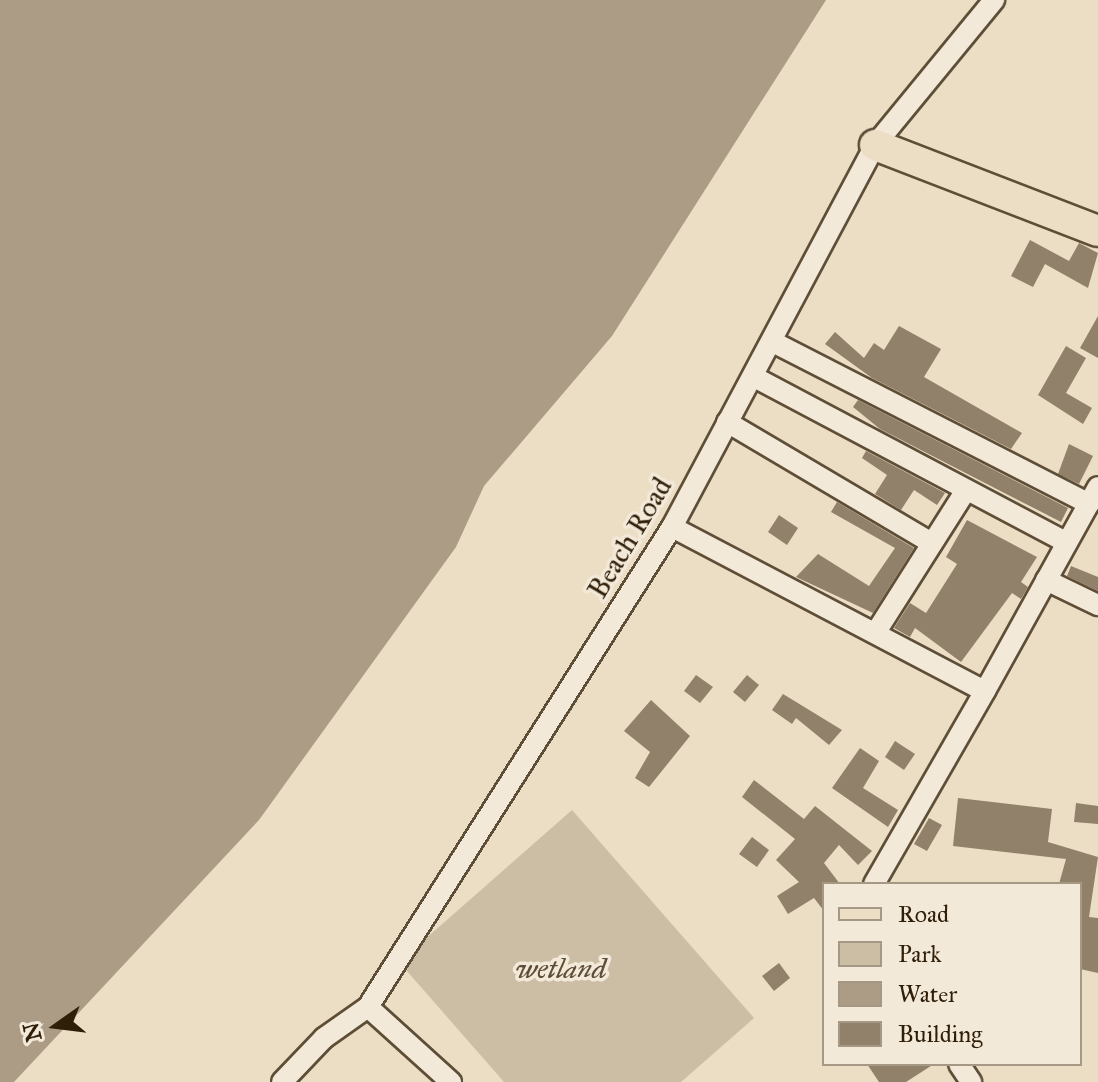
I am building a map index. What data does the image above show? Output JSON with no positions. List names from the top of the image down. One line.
{"streets":{"street":["Beach Road"]},"parks":["wetland"],"legend":["Road","Park","Water","Building"],"north":"left"}
